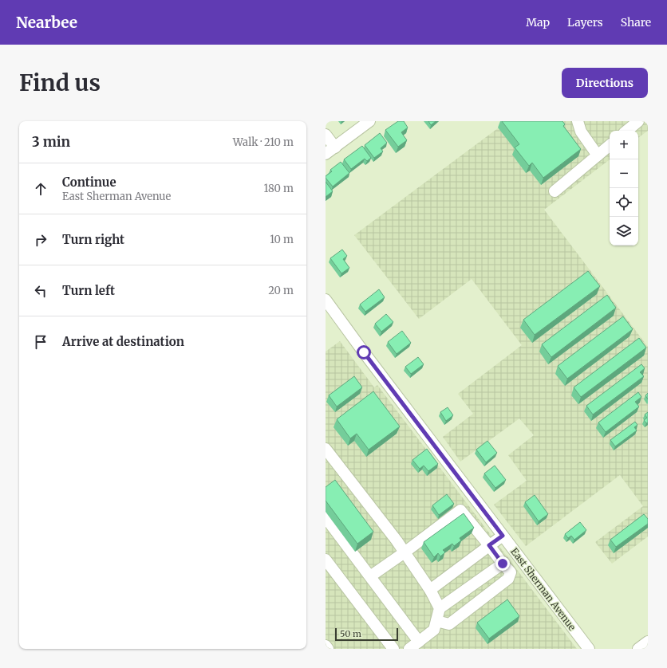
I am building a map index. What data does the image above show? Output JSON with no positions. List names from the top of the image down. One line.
{"streets":{"street":["East Sherman Avenue"]},"scale_bar":"50 m","page":{"header":"Nearbee","nav":["Map","Layers","Share"],"buttons":"Directions","title":"Find us","heading":["3 min","Walk · 210 m"],"map_buttons":["+","−"],"list":[["Continue","East Sherman Avenue","180 m"],["Turn right","10 m"],["Turn left","20 m"],"Arrive at destination"],"scale":"50 m"}}
